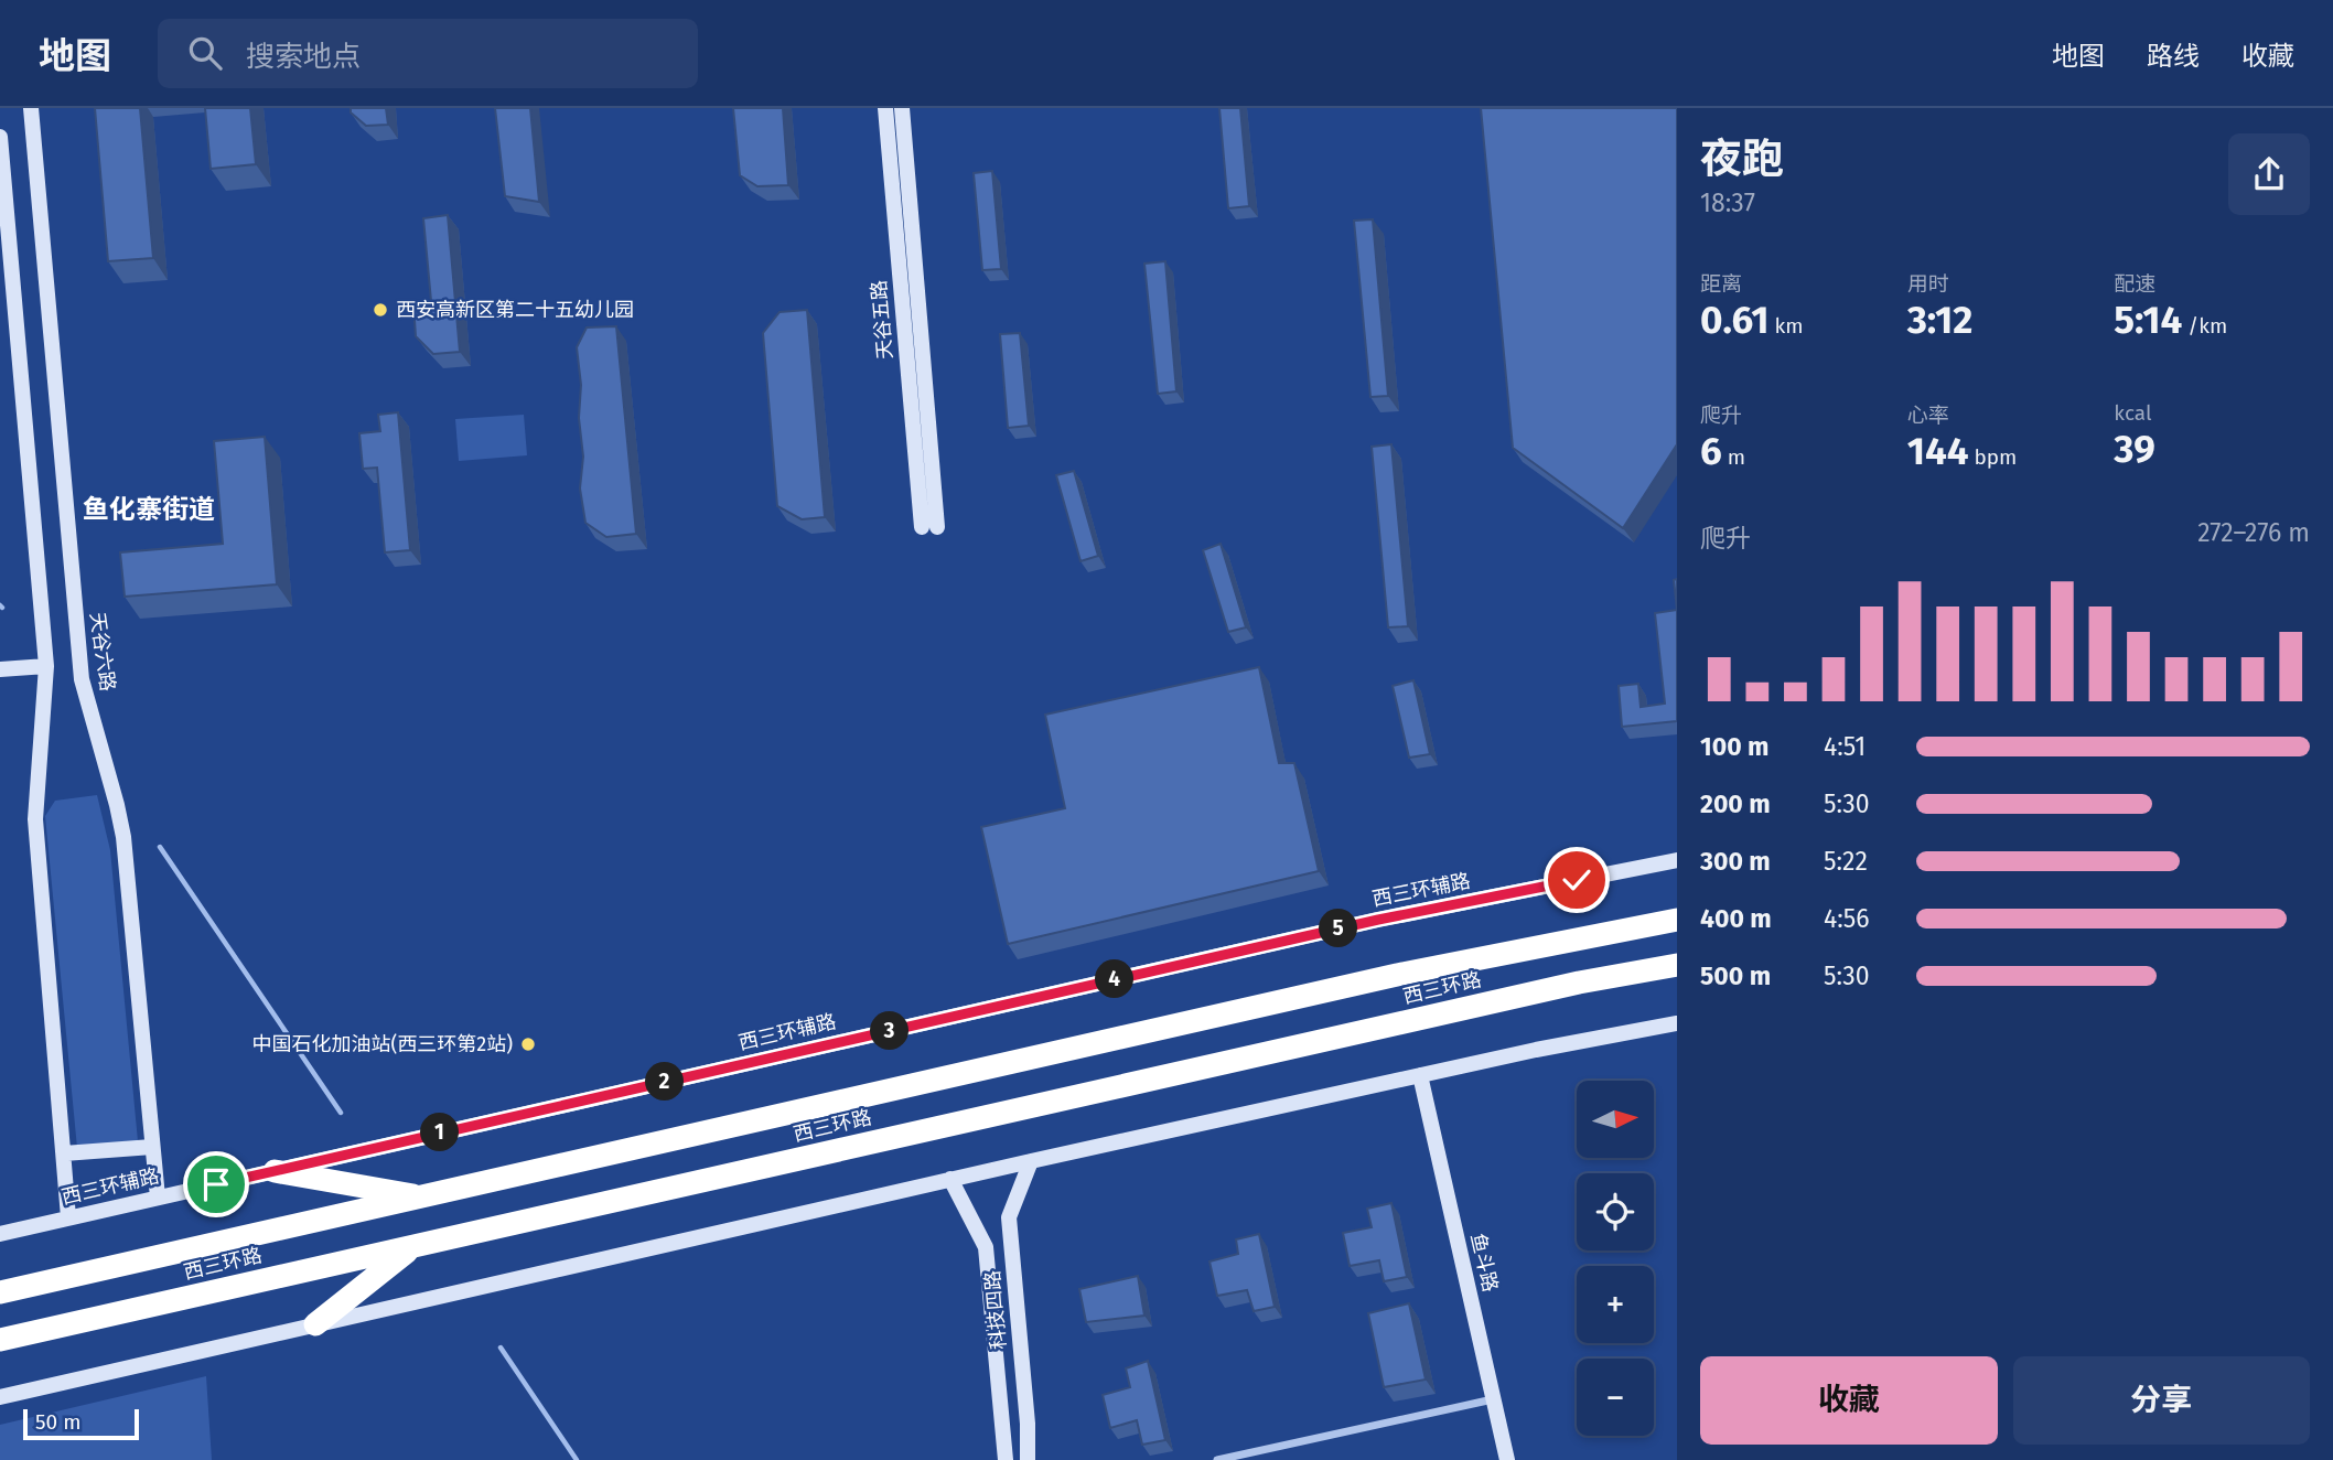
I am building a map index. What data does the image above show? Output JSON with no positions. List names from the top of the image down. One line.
{"streets":{"highway":["西三环路"],"main road":["天谷五路","天谷六路","西三环辅路","鱼斗路","科技四路"]},"crossings":[["天谷六路","西三环辅路"]],"districts":["鱼化寨街道"],"places":["西安高新区第二十五幼儿园","中国石化加油站(西三环第2站)"],"scale_bar":"50 m","north":"right","page":{"header":"地图","search":"搜索地点","nav":["地图","路线","收藏"],"heading":["夜跑","18:37"],"stats":[["距离","0.61 km"],["用时","3:12"],["配速","5:14 /km"],["爬升","6 m"],["心率","144 bpm"],["kcal","39"]],"chart":["爬升","272–276 m"],"list":[{"name":"100 m","note":"4:51"},{"name":"200 m","note":"5:30"},{"name":"300 m","note":"5:22"},{"name":"400 m","note":"4:56"},{"name":"500 m","note":"5:30"}],"pins":["5","4","3","2","1"],"map_buttons":["+","−"],"buttons":["收藏","分享"],"scale":"50 m"}}
